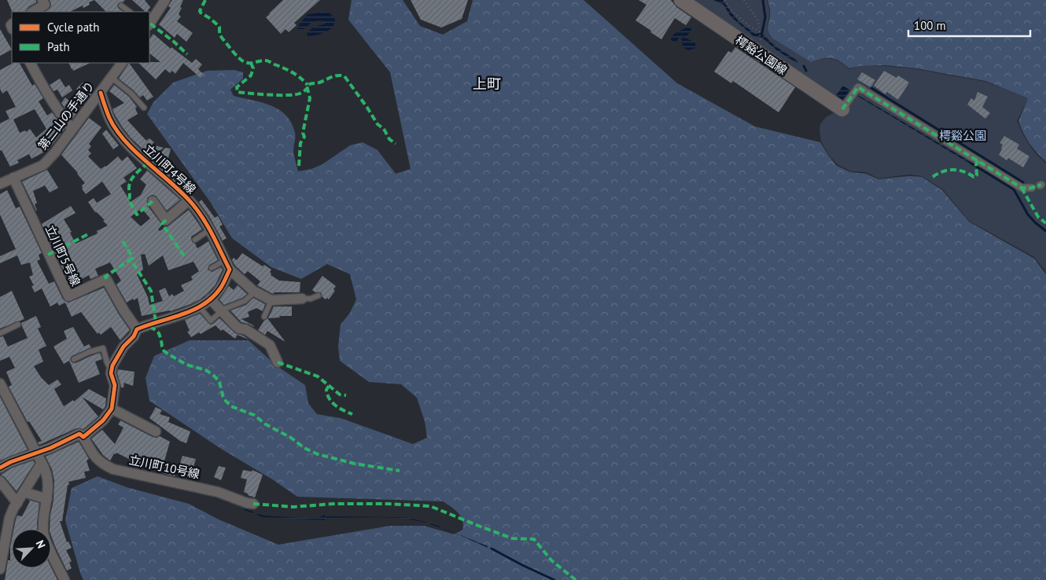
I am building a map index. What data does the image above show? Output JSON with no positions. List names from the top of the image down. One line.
{"streets":{"main road":["樗谿公園線"],"street":["第二山の手通り","立川町4号線","立川町5号線","立川町10号線"]},"crossings":[["第二山の手通り","立川町4号線"],["第二山の手通り","立川町5号線"]],"districts":["上町"],"parks":["樗谿公園"],"legend":["Cycle path","Path"],"scale_bar":"100 m","north":"top right"}
